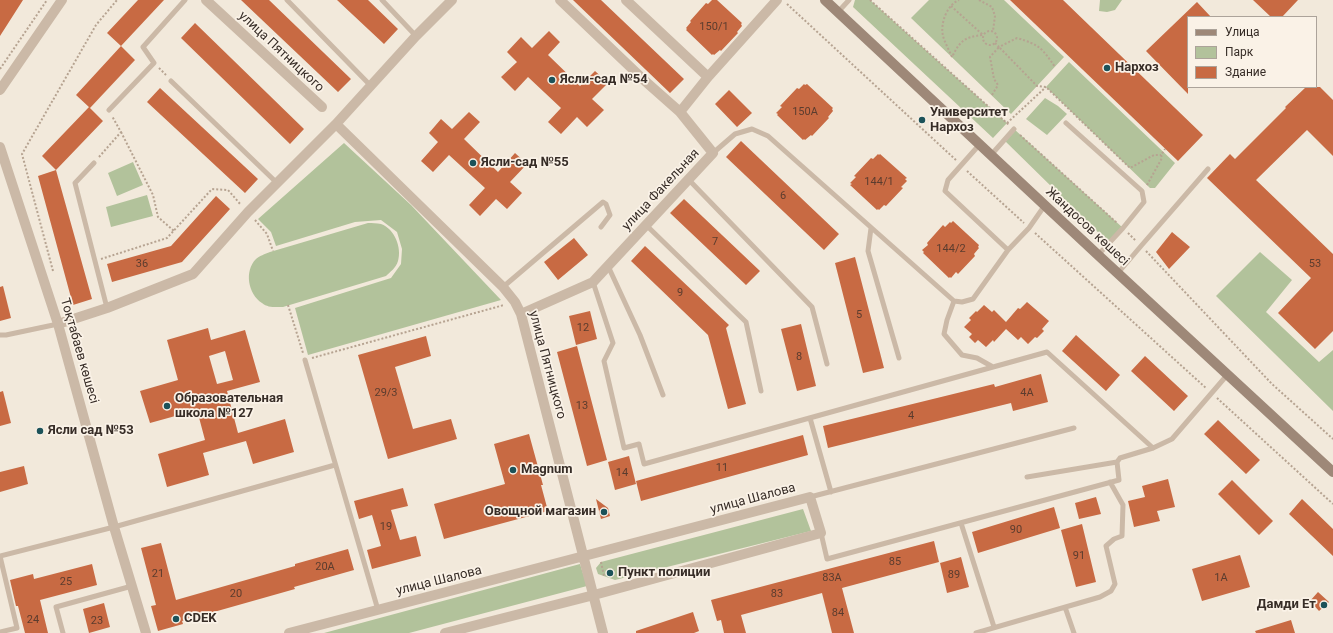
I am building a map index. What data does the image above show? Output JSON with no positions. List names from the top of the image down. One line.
{"streets":{"main road":["Жандосов көшесі"],"street":["улица Пятницкого","улица Факельная","Тоқтабаев көшесі","улица Шалова"]},"crossings":[["улица Пятницкого","улица Факельная"],["улица Пятницкого","улица Шалова"]],"places":["Нархоз","Ясли-сад №54","Университет Нархоз","Ясли-сад №55","Образовательная школа №127","Ясли сад №53","Magnum","Овощной магазин","Пункт полиции","Дамди Ет","CDEK"],"house_numbers":["150/1","150A","144/1","6","7","144/2","36","53","9","5","12","8","29/3","4А","13","4","11","14","19","90","91","85","20А","21","89","83А","1А","25","20","83","84","24","23"],"legend":["Улица","Парк","Здание"]}
